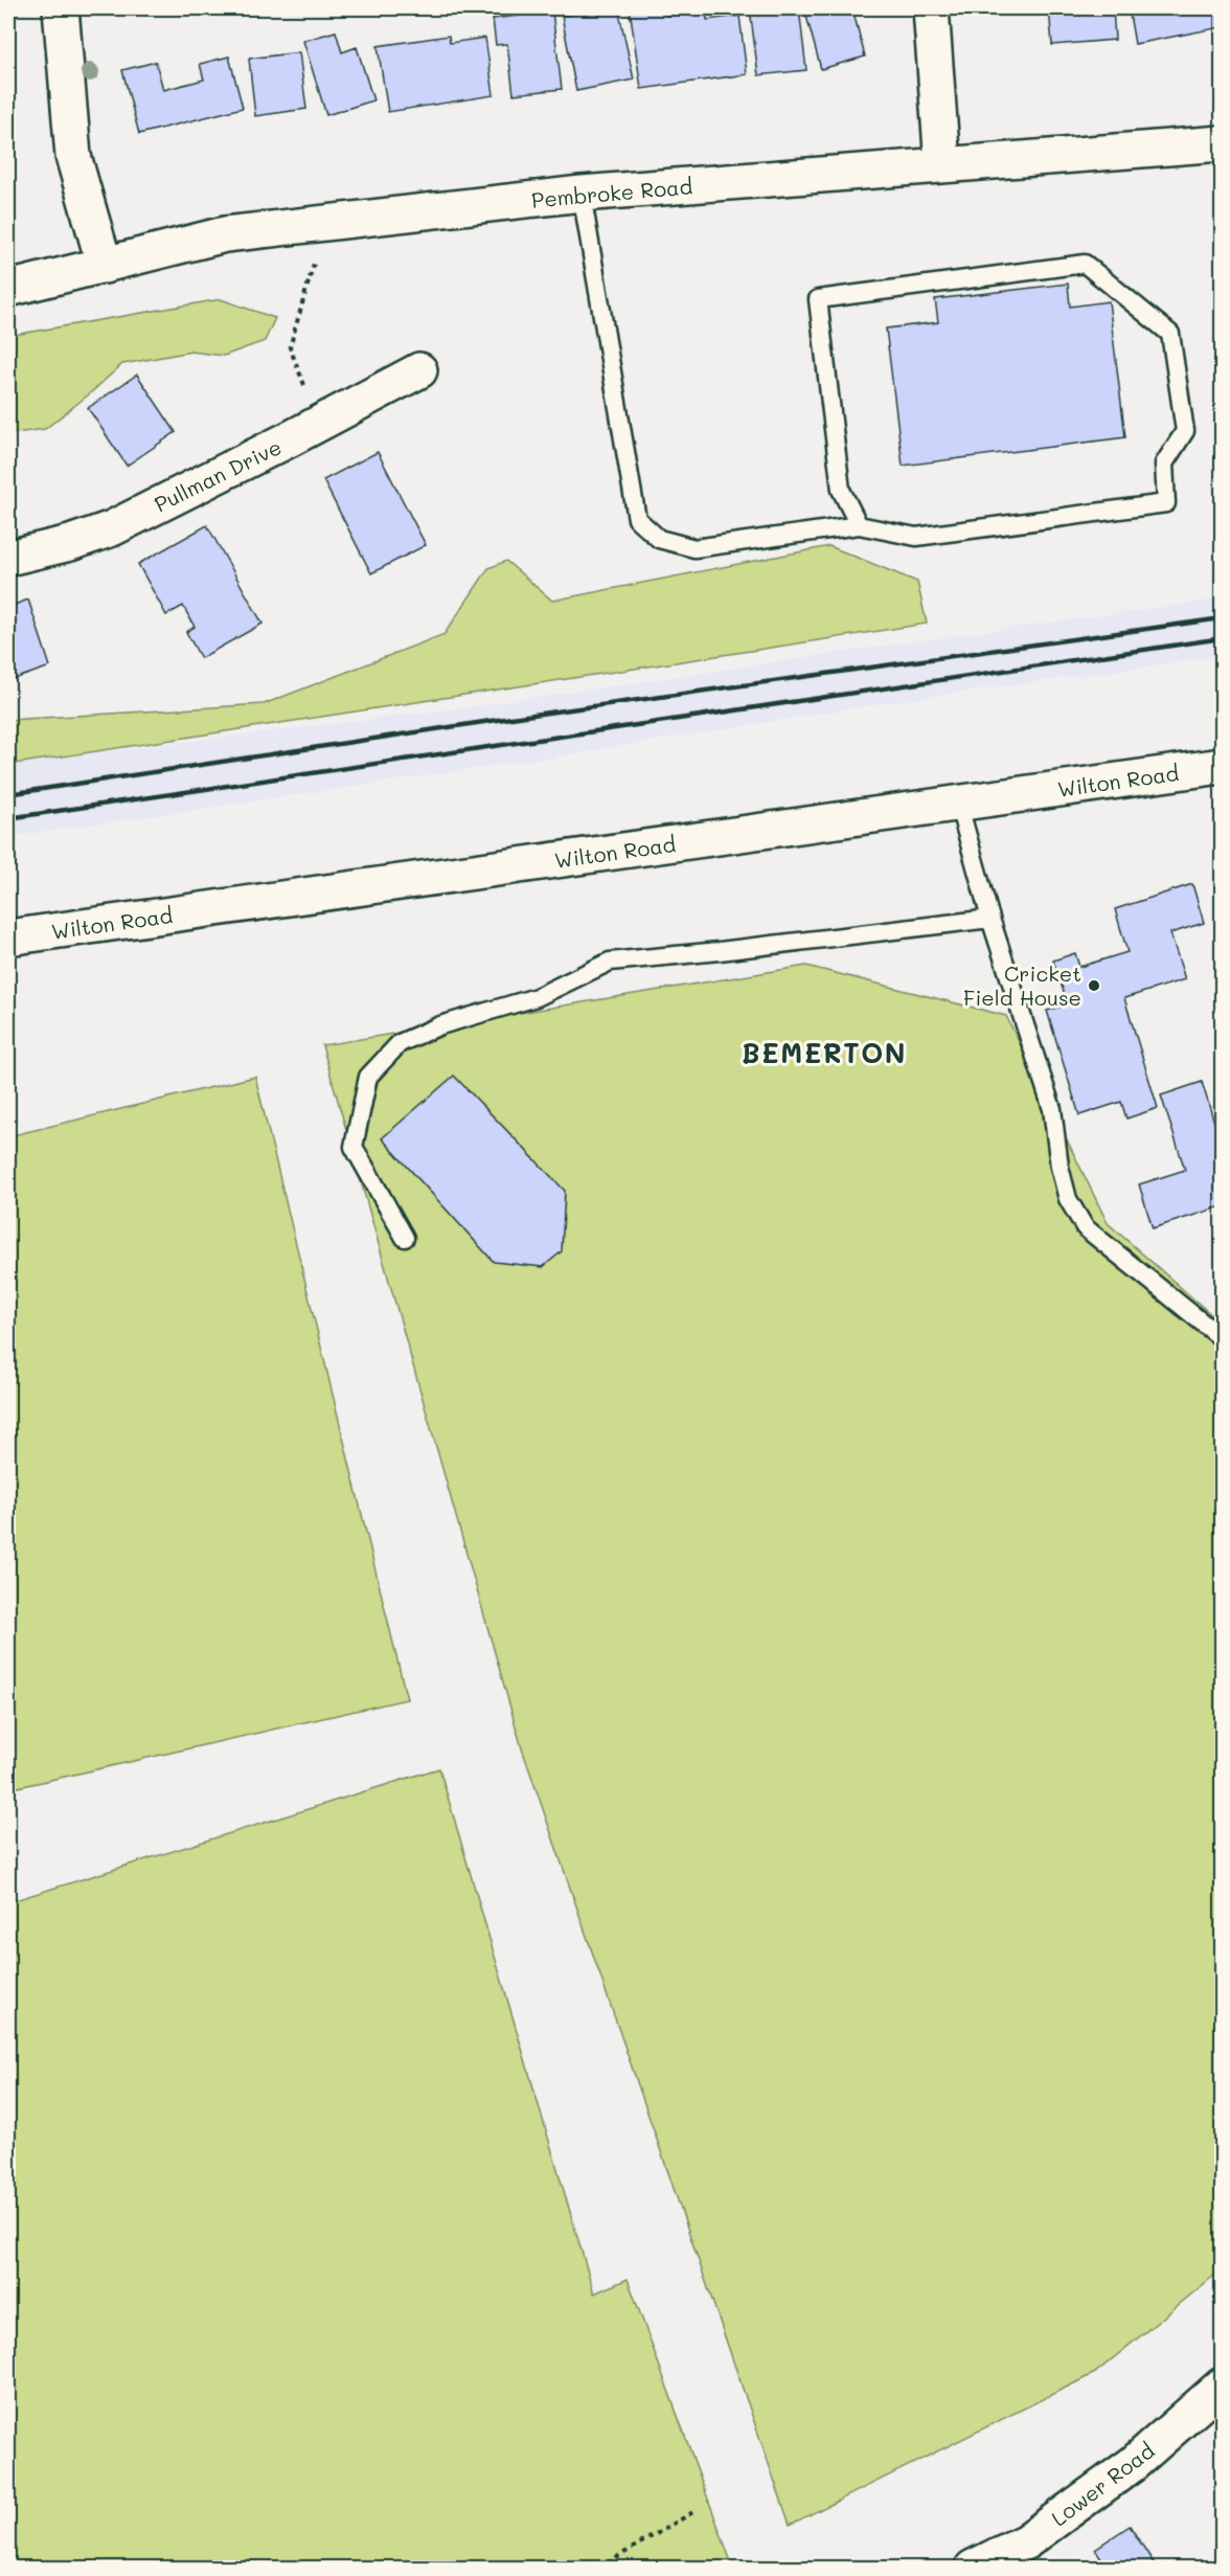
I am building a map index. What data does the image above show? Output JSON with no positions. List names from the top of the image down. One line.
{"streets":{"main road":["Pembroke Road","Pullman Drive","Wilton Road","Lower Road"]},"districts":["BEMERTON"],"places":["Cricket Field House"]}
